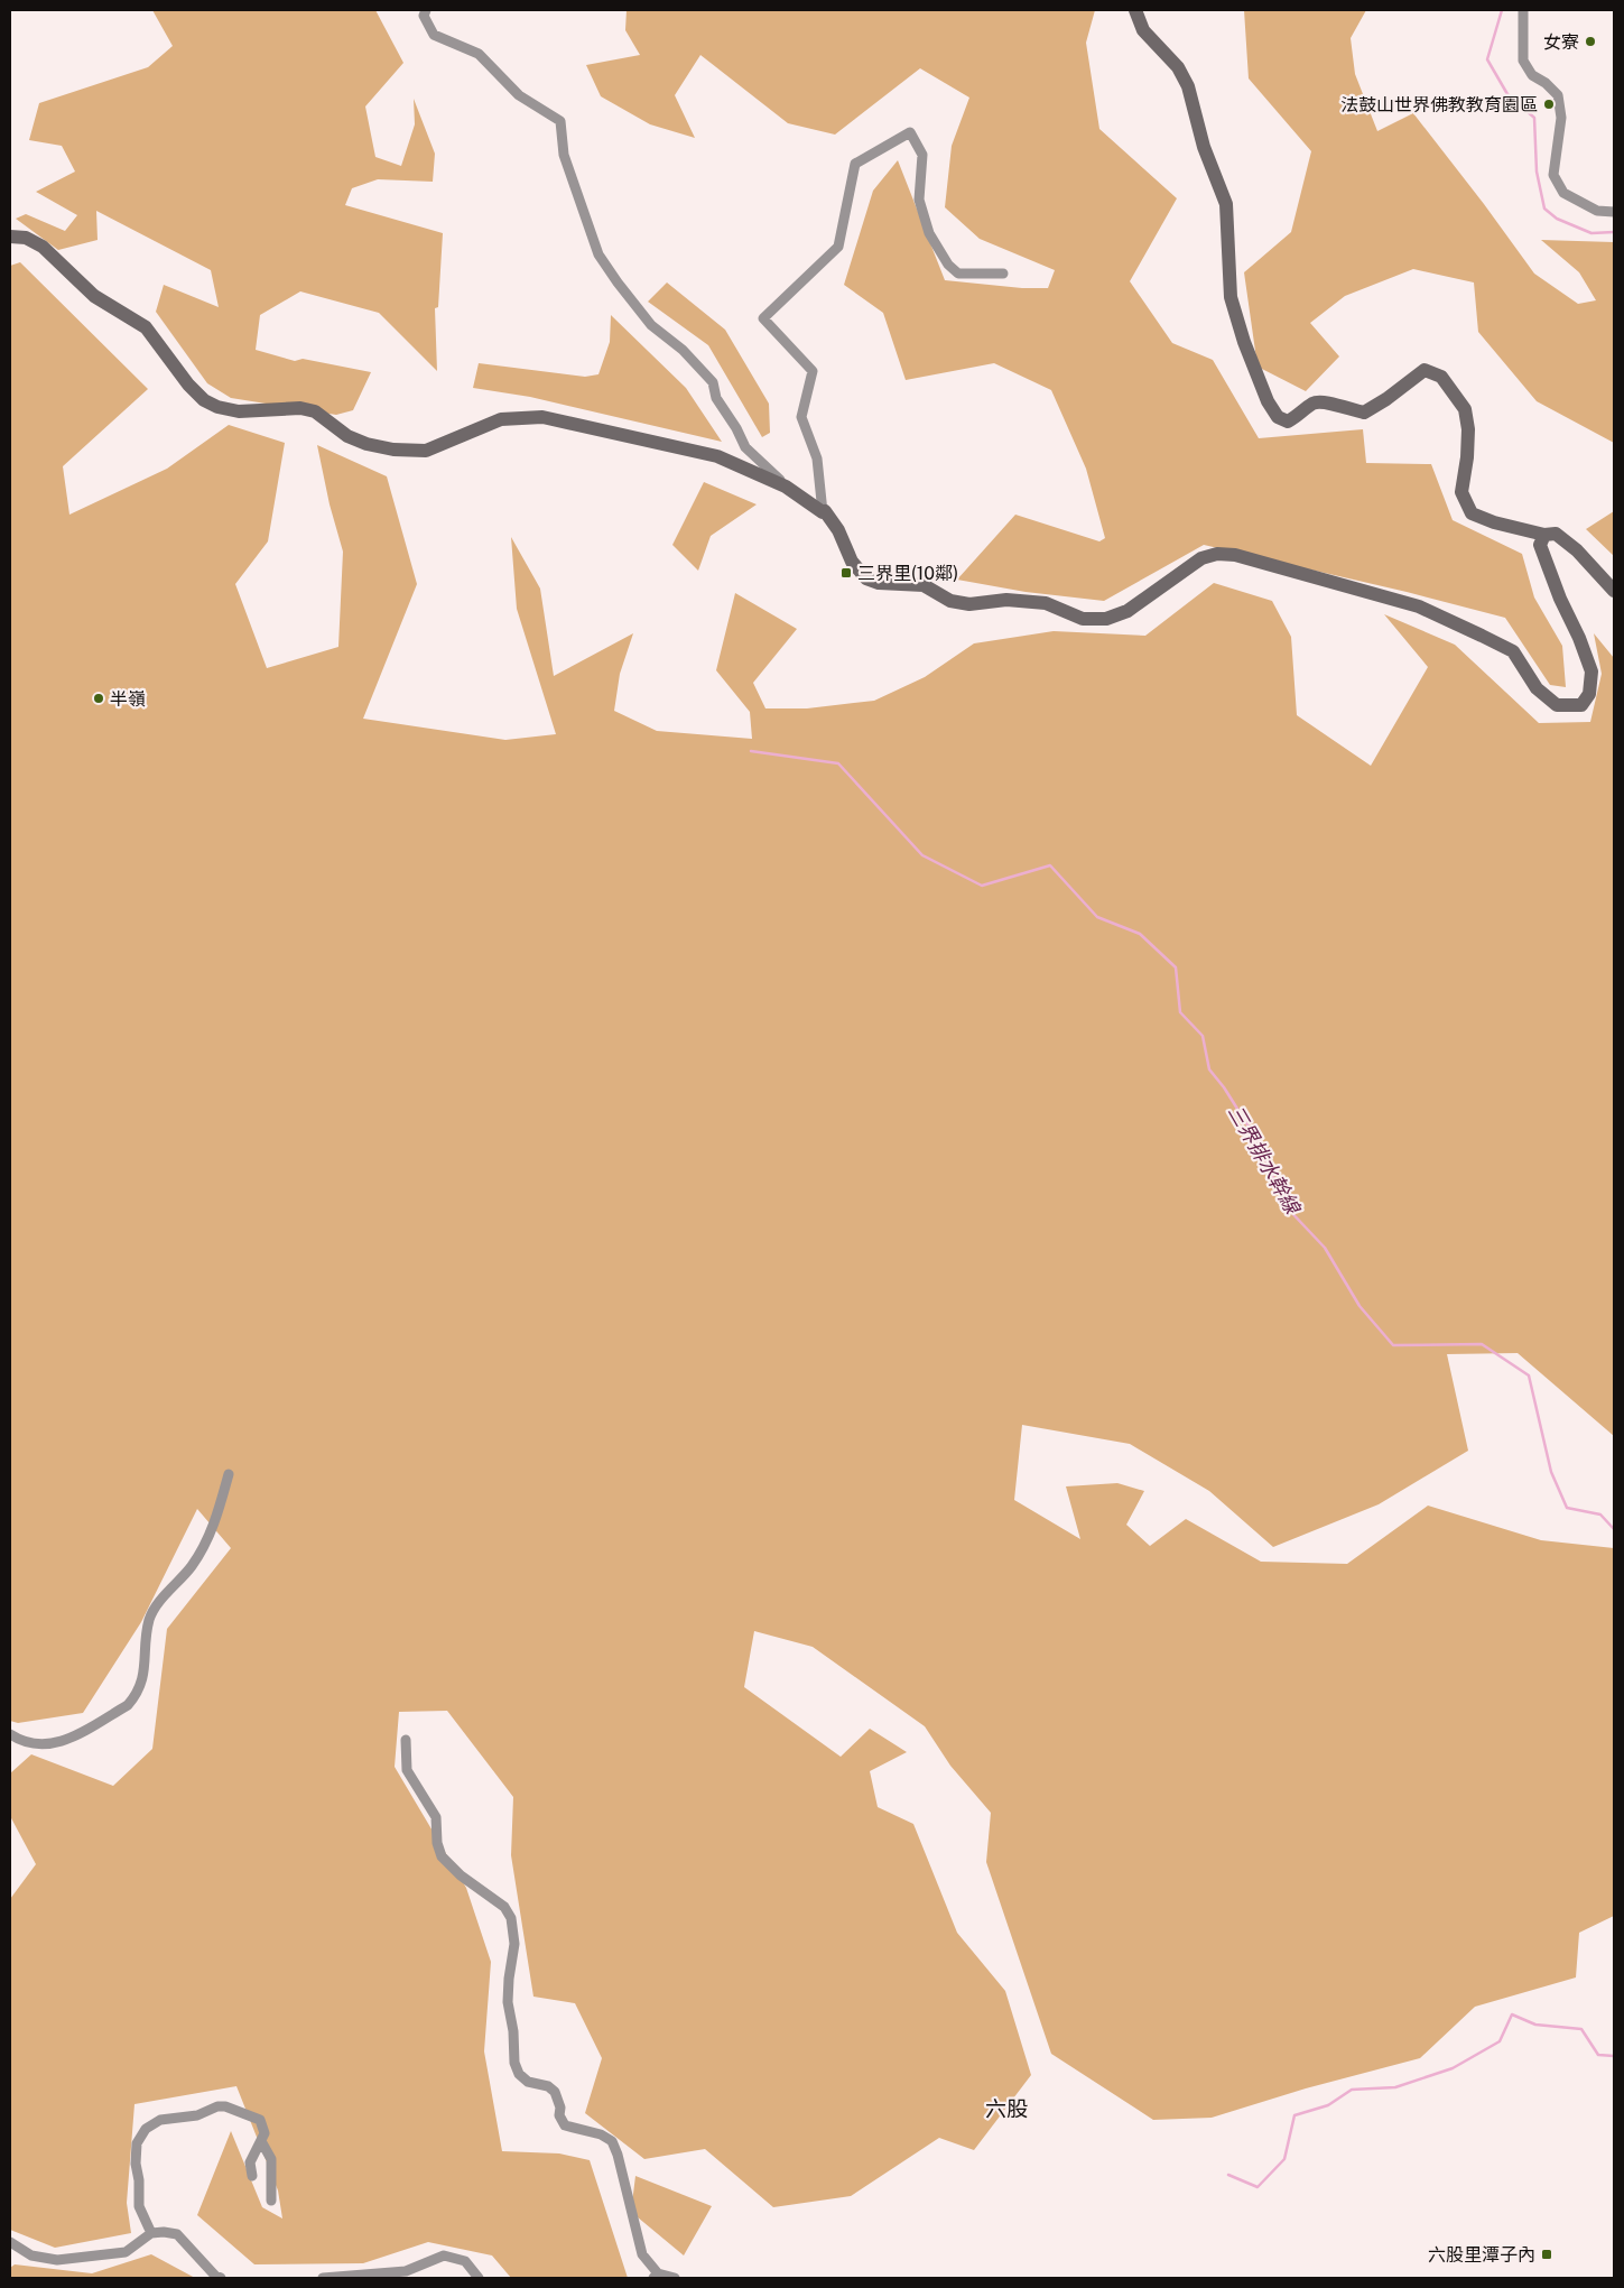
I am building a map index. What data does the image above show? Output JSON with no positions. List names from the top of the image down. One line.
{"districts":["六股"],"water":["三界排水幹線"],"places":{"other":["女寮","法鼓山世界佛教教育園區","半嶺"],"transit":["三界里(10鄰)","六股里潭子內"]}}
